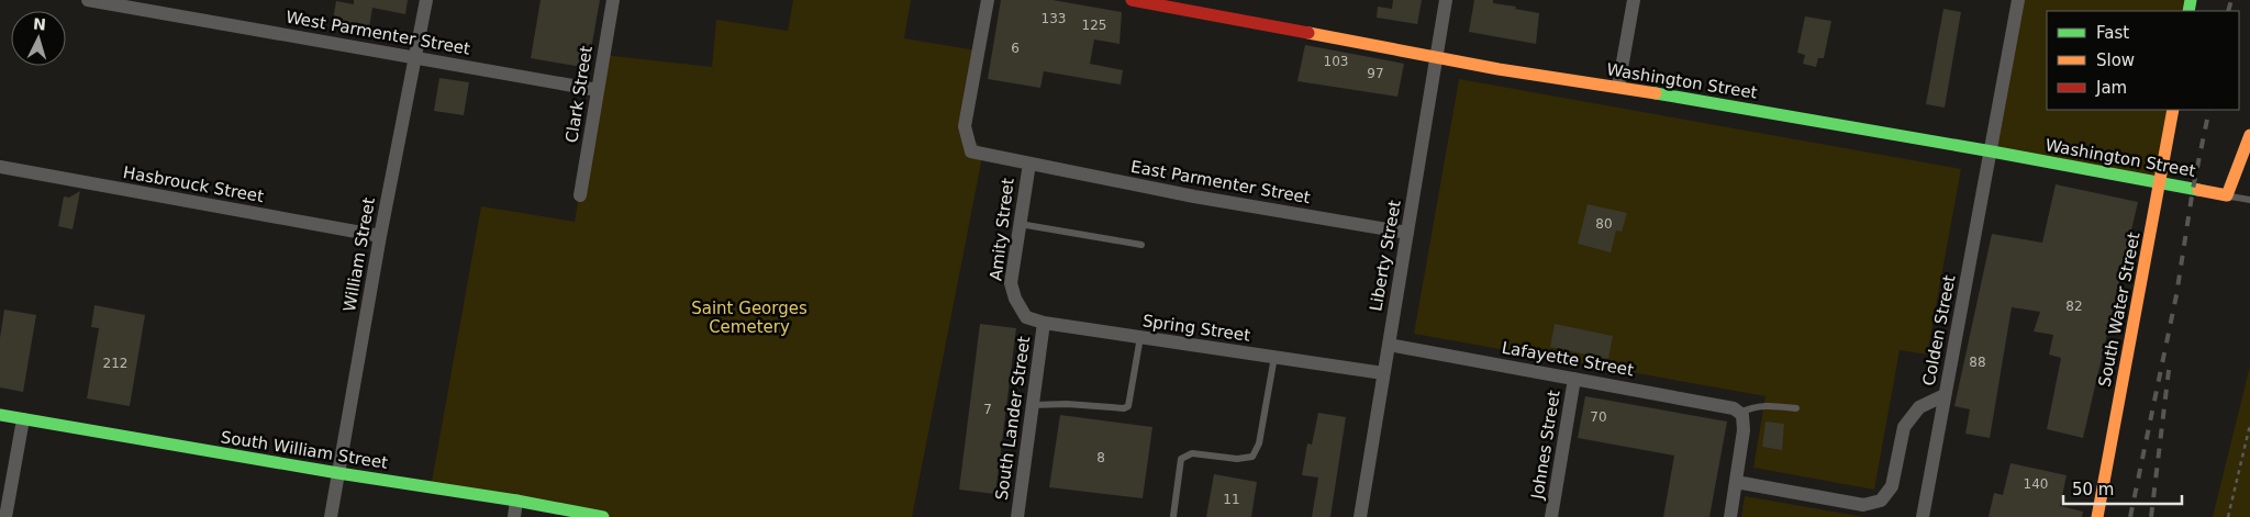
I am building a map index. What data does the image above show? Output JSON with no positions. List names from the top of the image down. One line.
{"streets":{"street":["West Parmenter Street","Washington Street","Clark Street","East Parmenter Street","Hasbrouck Street","Amity Street","William Street","Liberty Street","South Water Street","Spring Street","Colden Street","Lafayette Street","South Lander Street","Johnes Street","South William Street"]},"crossings":[["West Parmenter Street","Clark Street"],["West Parmenter Street","William Street"],["Washington Street","Liberty Street"],["Washington Street","South Water Street"],["Washington Street","Colden Street"],["East Parmenter Street","Amity Street"],["East Parmenter Street","Liberty Street"],["Hasbrouck Street","William Street"],["Amity Street","Spring Street"],["William Street","South William Street"],["Liberty Street","Spring Street"],["Liberty Street","Lafayette Street"],["Spring Street","South Lander Street"],["Lafayette Street","Johnes Street"]],"parks":["Saint Georges Cemetery"],"house_numbers":["133","125","6","103","97","80","82","88","212","7","70","8","140","11"],"legend":["Fast","Slow","Jam"],"scale_bar":"50 m","north":"top"}
